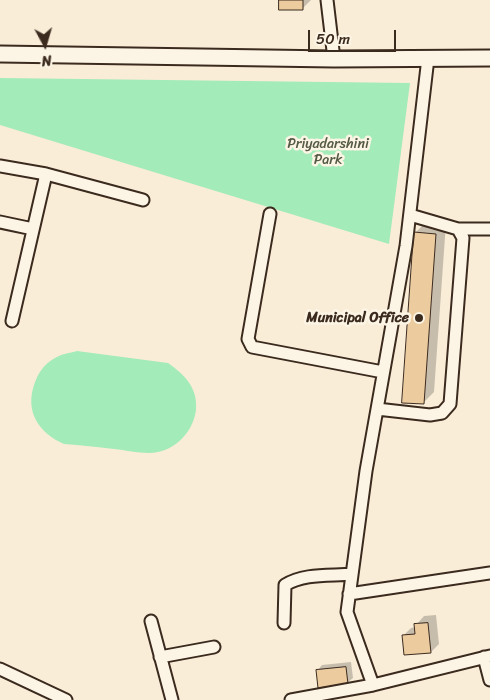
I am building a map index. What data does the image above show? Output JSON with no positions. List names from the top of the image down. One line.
{"parks":["Priyadarshini Park"],"places":["Municipal Office"],"scale_bar":"50 m","north":"bottom"}
